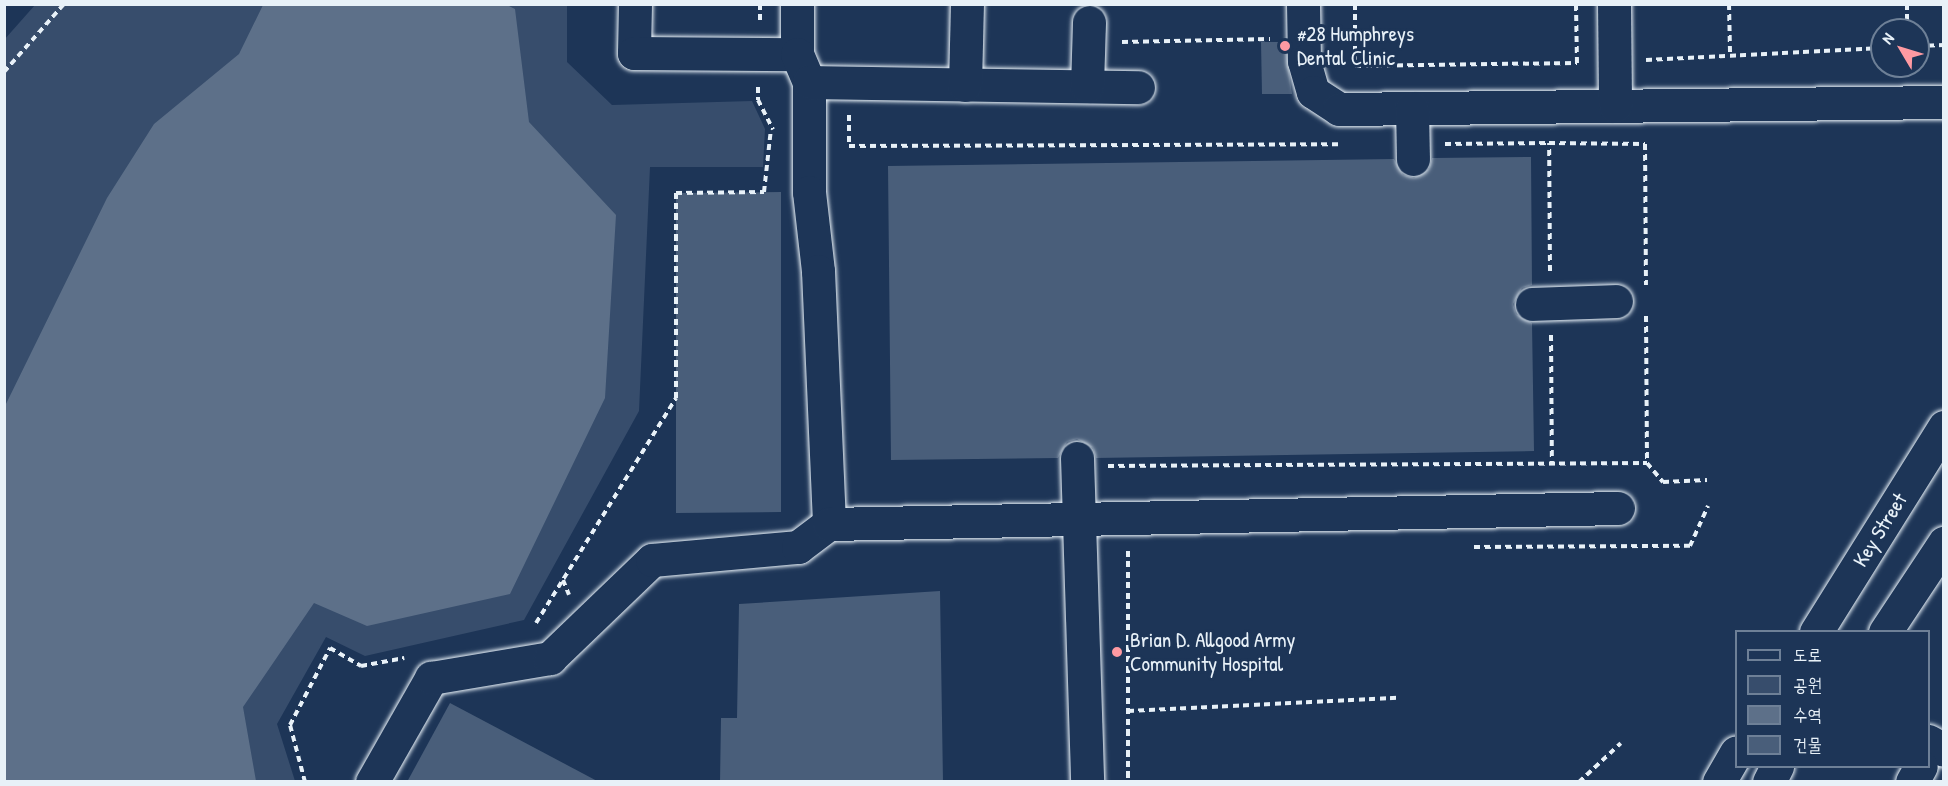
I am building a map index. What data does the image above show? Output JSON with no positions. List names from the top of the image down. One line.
{"streets":{"main road":["Key Street"]},"places":["#28 Humphreys Dental Clinic","Brian D. Allgood Army Community Hospital"],"legend":["도로","공원","수역","건물"],"north":"top left"}
